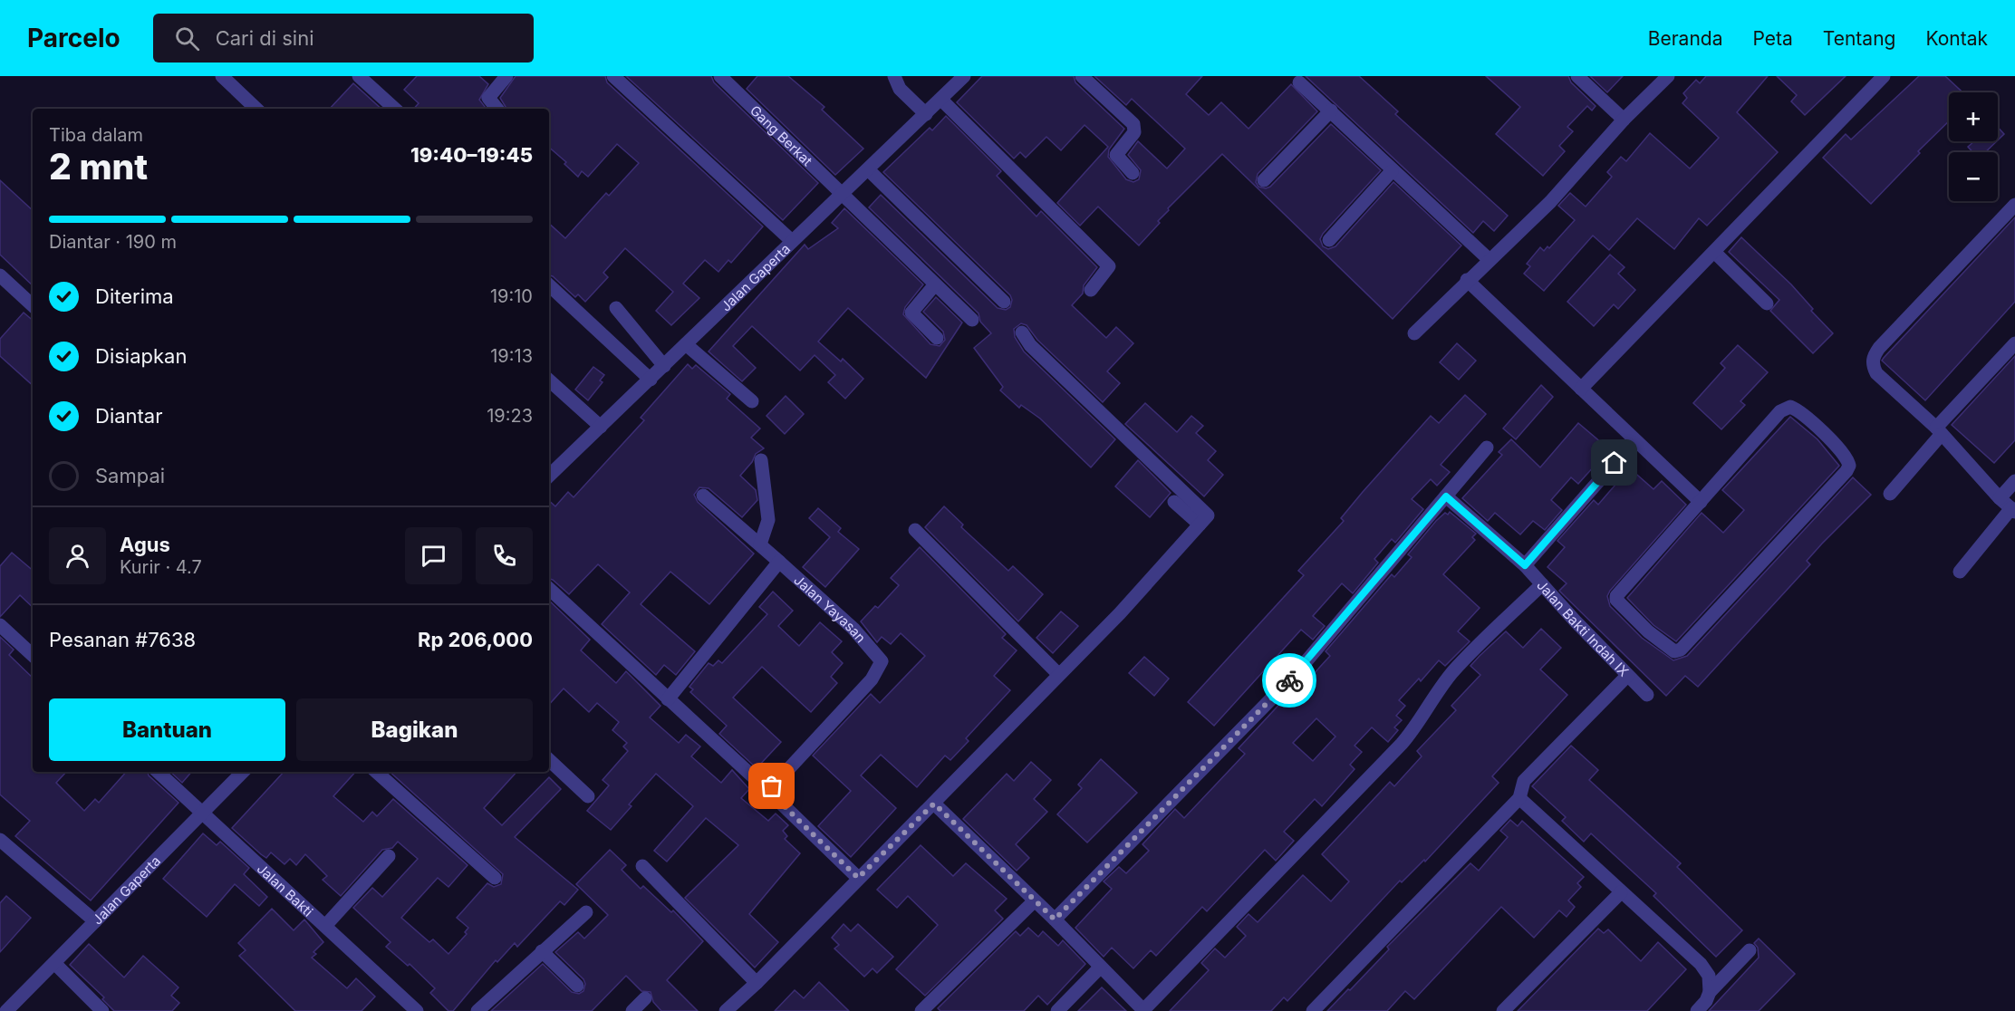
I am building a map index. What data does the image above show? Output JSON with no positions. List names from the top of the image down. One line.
{"streets":{"street":["Gang Berkat","Jalan Gaperta","Jalan Yayasan","Jalan Bakti Indah IX","Jalan Bakti"]},"crossings":[["Gang Berkat","Jalan Gaperta"],["Jalan Gaperta","Jalan Bakti"]],"page":{"header":"Parcelo","search":"Cari di sini","nav":["Beranda","Peta","Tentang","Kontak"],"map_buttons":["+","−"],"heading":["2 mnt","Tiba dalam","19:40–19:45"],"panel":["Agus","Kurir · 4.7","Pesanan #7638","Rp 206,000"],"bar":"Diantar · 190 m","list":[["Diterima","19:10"],["Disiapkan","19:13"],["Diantar","19:23"],"Sampai"],"buttons":["Bantuan","Bagikan"]}}
